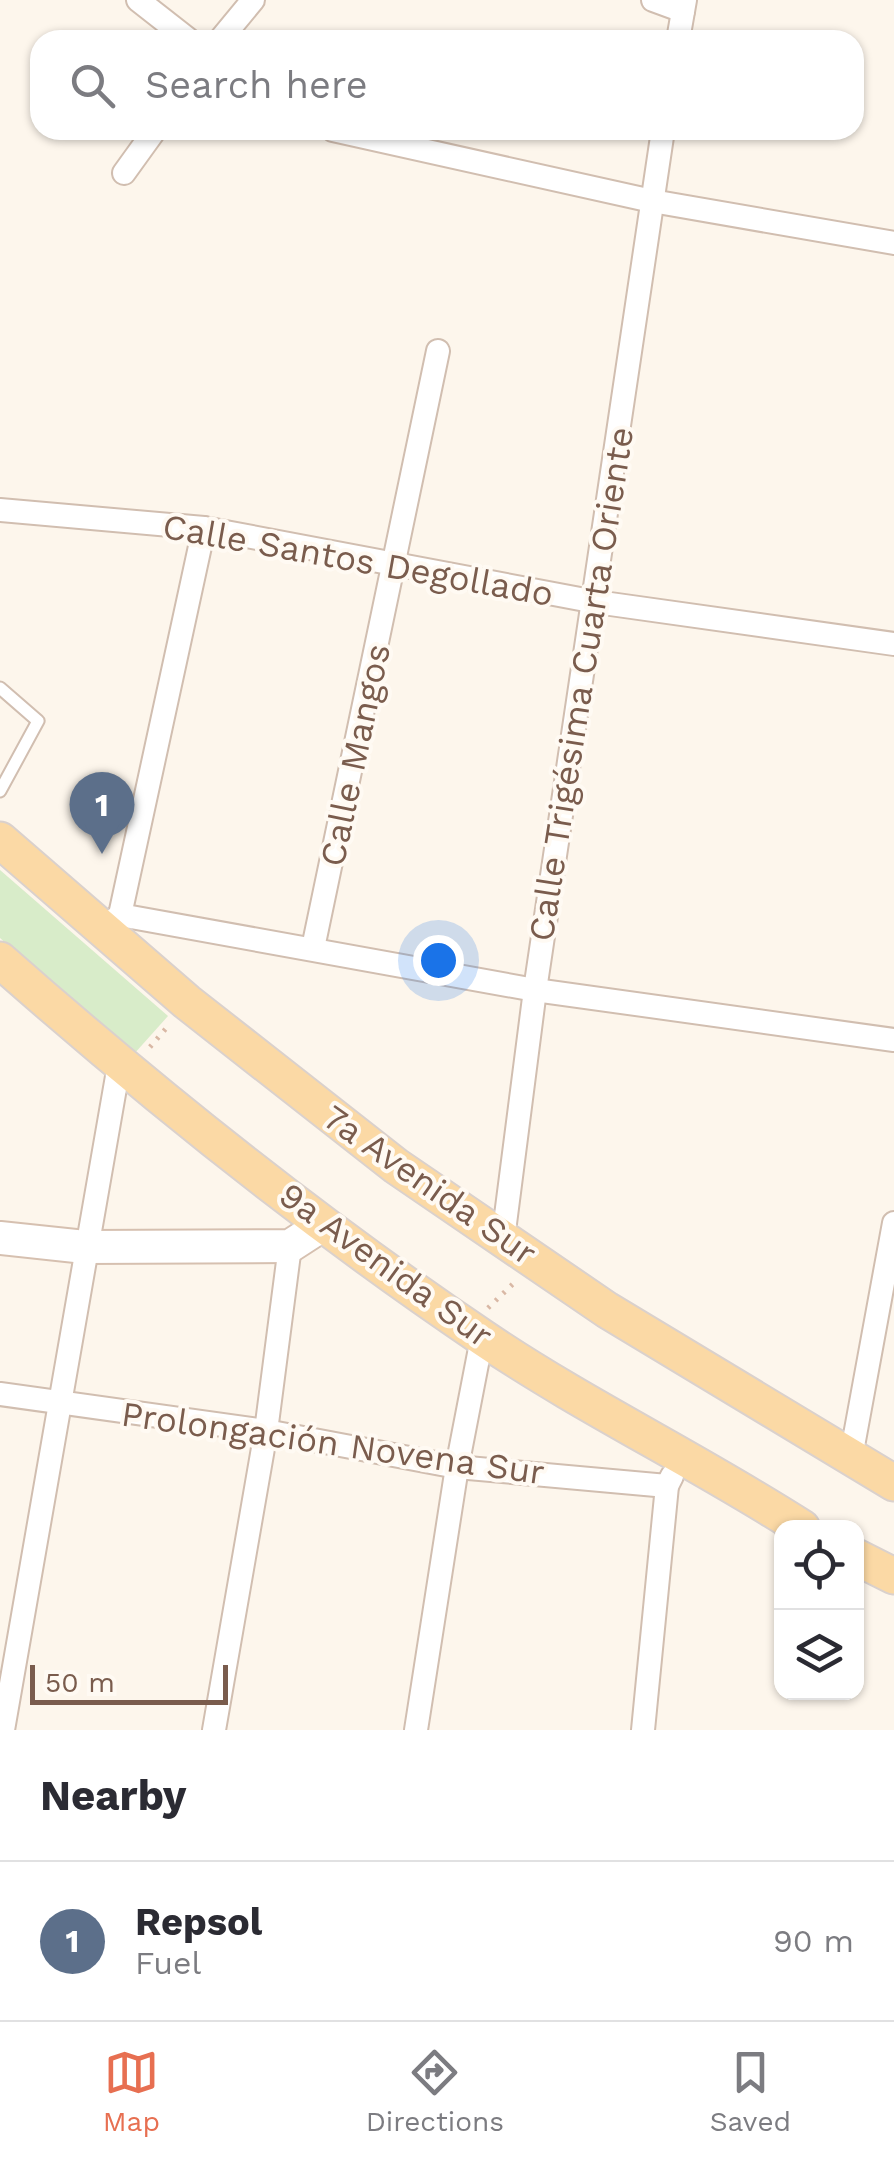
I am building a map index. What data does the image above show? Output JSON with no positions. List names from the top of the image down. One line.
{"streets":{"main road":["7a Avenida Sur","9a Avenida Sur"],"street":["Calle Santos Degollado","Calle Trigésima Cuarta Oriente","Calle Mangos","Prolongación Novena Sur"]},"crossings":[["Calle Santos Degollado","Calle Trigésima Cuarta Oriente"],["Calle Santos Degollado","Calle Mangos"],["Calle Trigésima Cuarta Oriente","7a Avenida Sur"],["9a Avenida Sur","Prolongación Novena Sur"]],"scale_bar":"50 m","page":{"search":"Search here","pins":"1","scale":"50 m","heading":"Nearby","list":[{"mark":"1","name":"Repsol","note":"Fuel","value":"90 m"}],"nav":["Map","Directions","Saved"]}}
